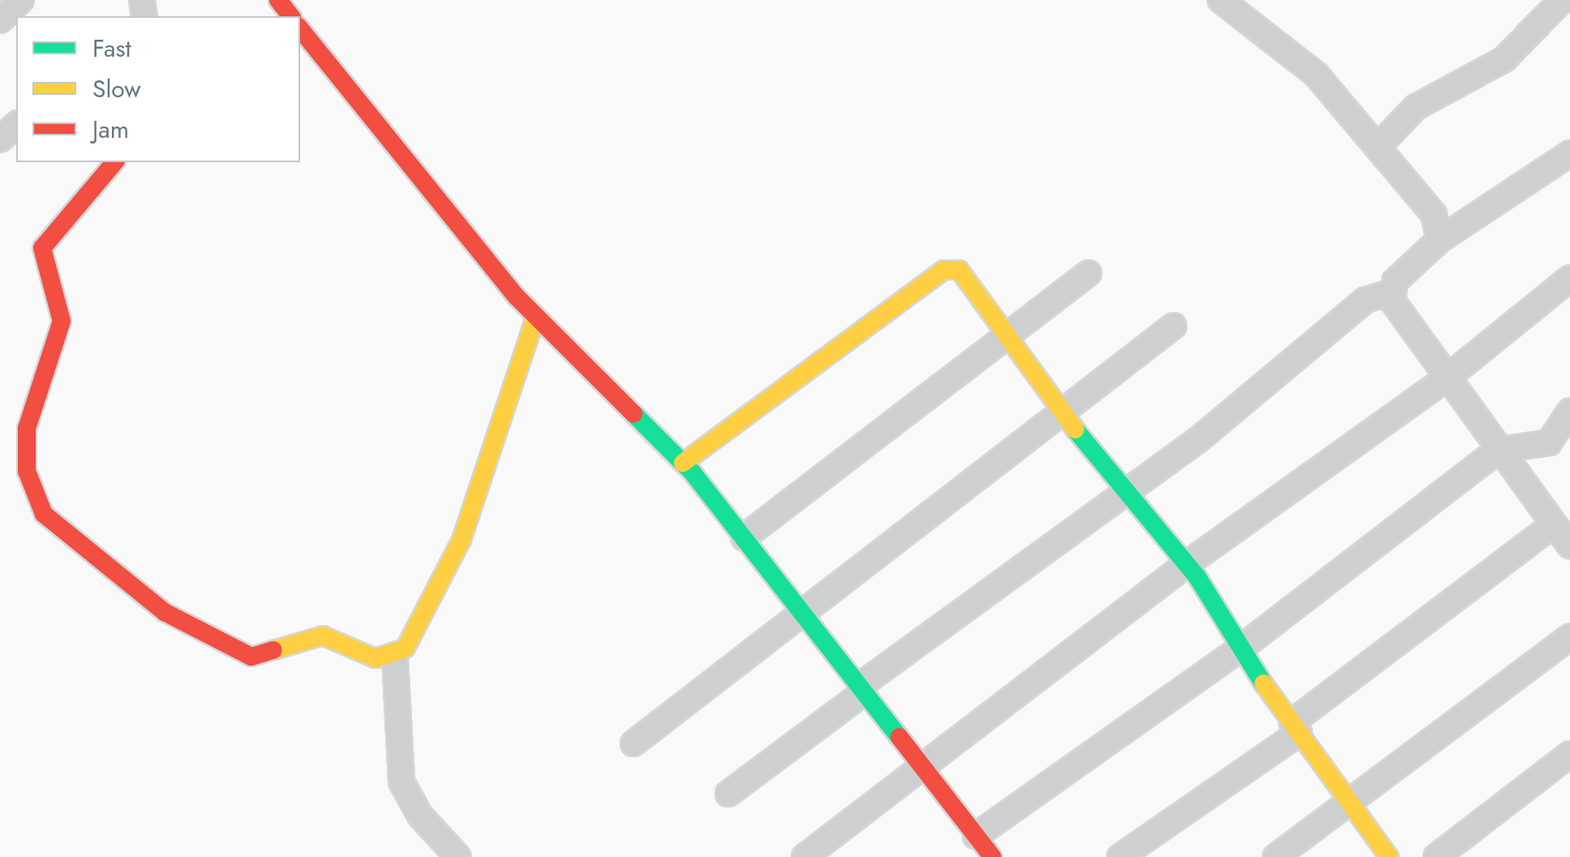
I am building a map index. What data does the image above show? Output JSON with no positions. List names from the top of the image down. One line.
{"legend":["Fast","Slow","Jam"]}
